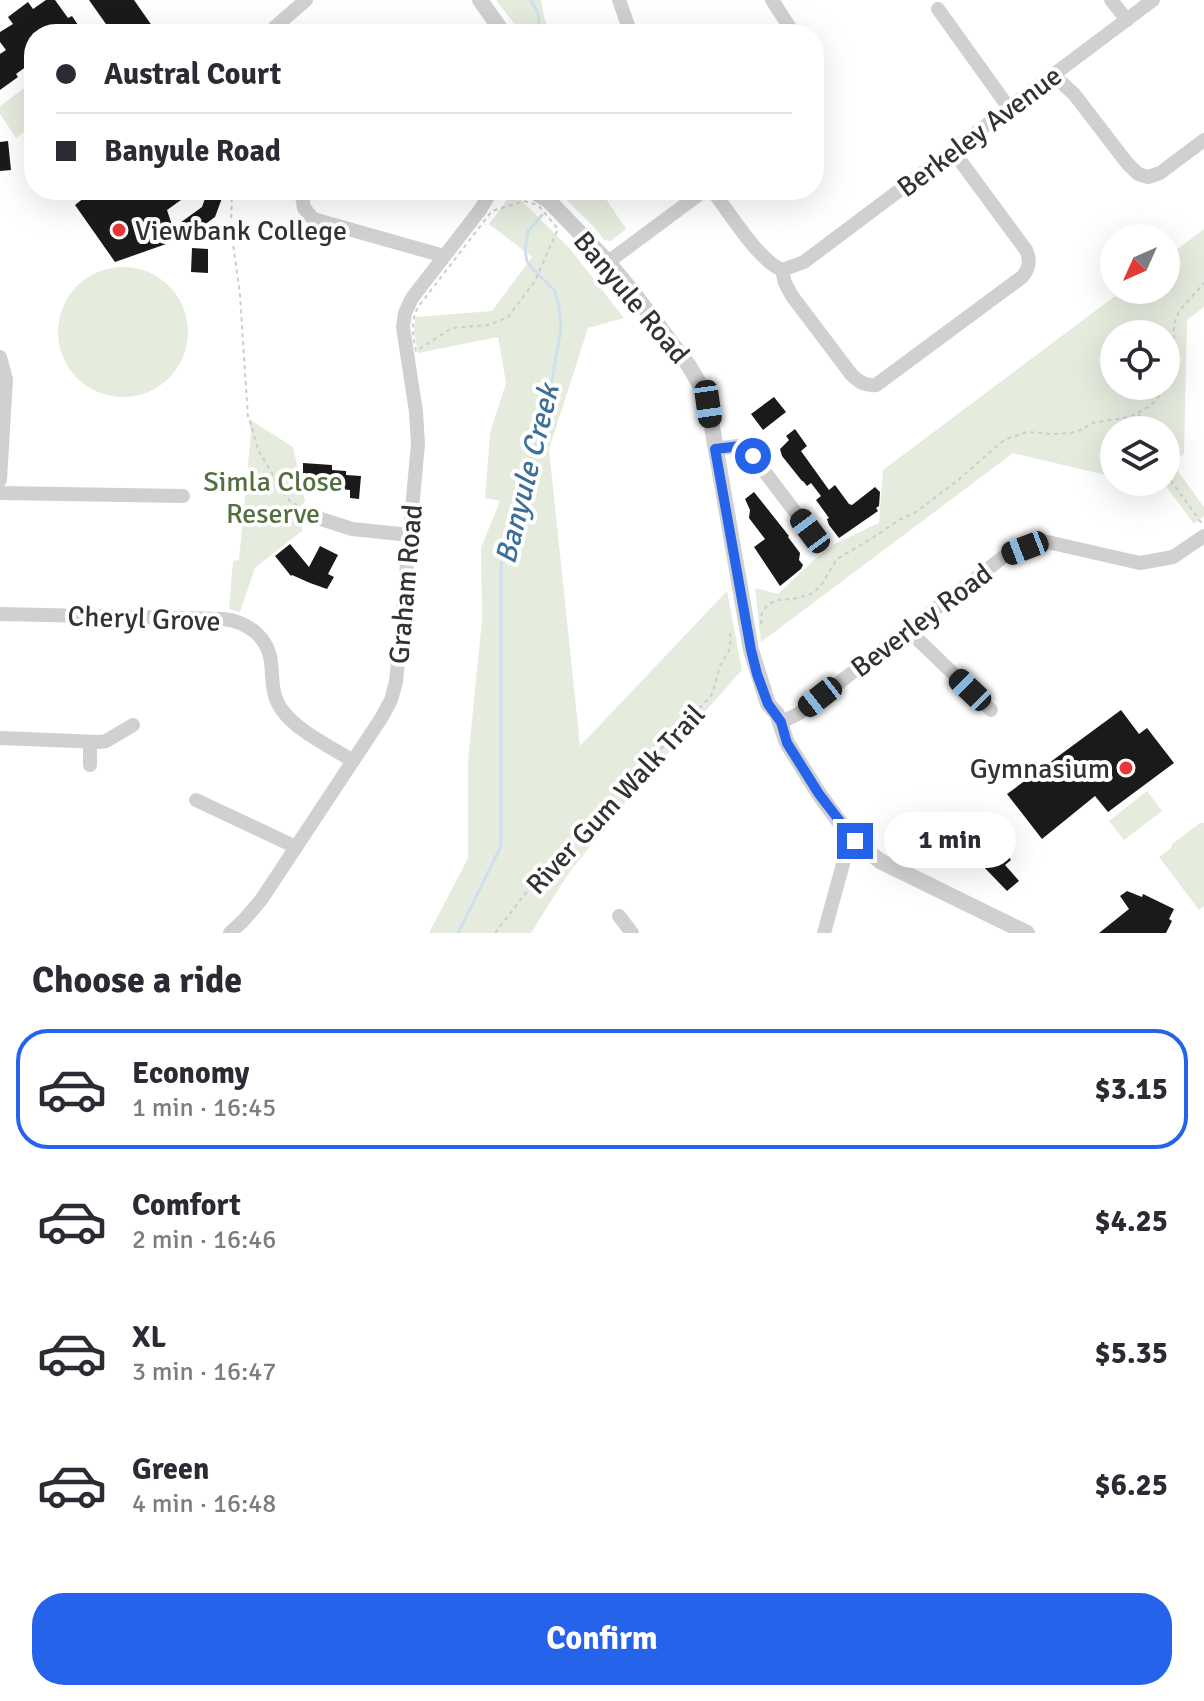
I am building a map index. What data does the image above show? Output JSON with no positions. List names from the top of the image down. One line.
{"streets":{"street":["Berkeley Avenue","Banyule Road","Graham Road","Cheryl Grove","Beverley Road"],"path":["River Gum Walk Trail"]},"crossings":[["Banyule Road","Beverley Road"],["Banyule Road","River Gum Walk Trail"],["Graham Road","Cheryl Grove"]],"water":["Banyule Creek"],"parks":["Simla Close Reserve"],"places":["Viewbank College","Gymnasium"],"north":"bottom left","page":{"banner":["Austral Court","Banyule Road"],"bubble":"1 min","heading":"Choose a ride","list":[{"name":"Economy","note":"1 min · 16:45","value":"$3.15"},{"name":"Comfort","note":"2 min · 16:46","value":"$4.25"},{"name":"XL","note":"3 min · 16:47","value":"$5.35"},{"name":"Green","note":"4 min · 16:48","value":"$6.25"}],"buttons":"Confirm"}}
